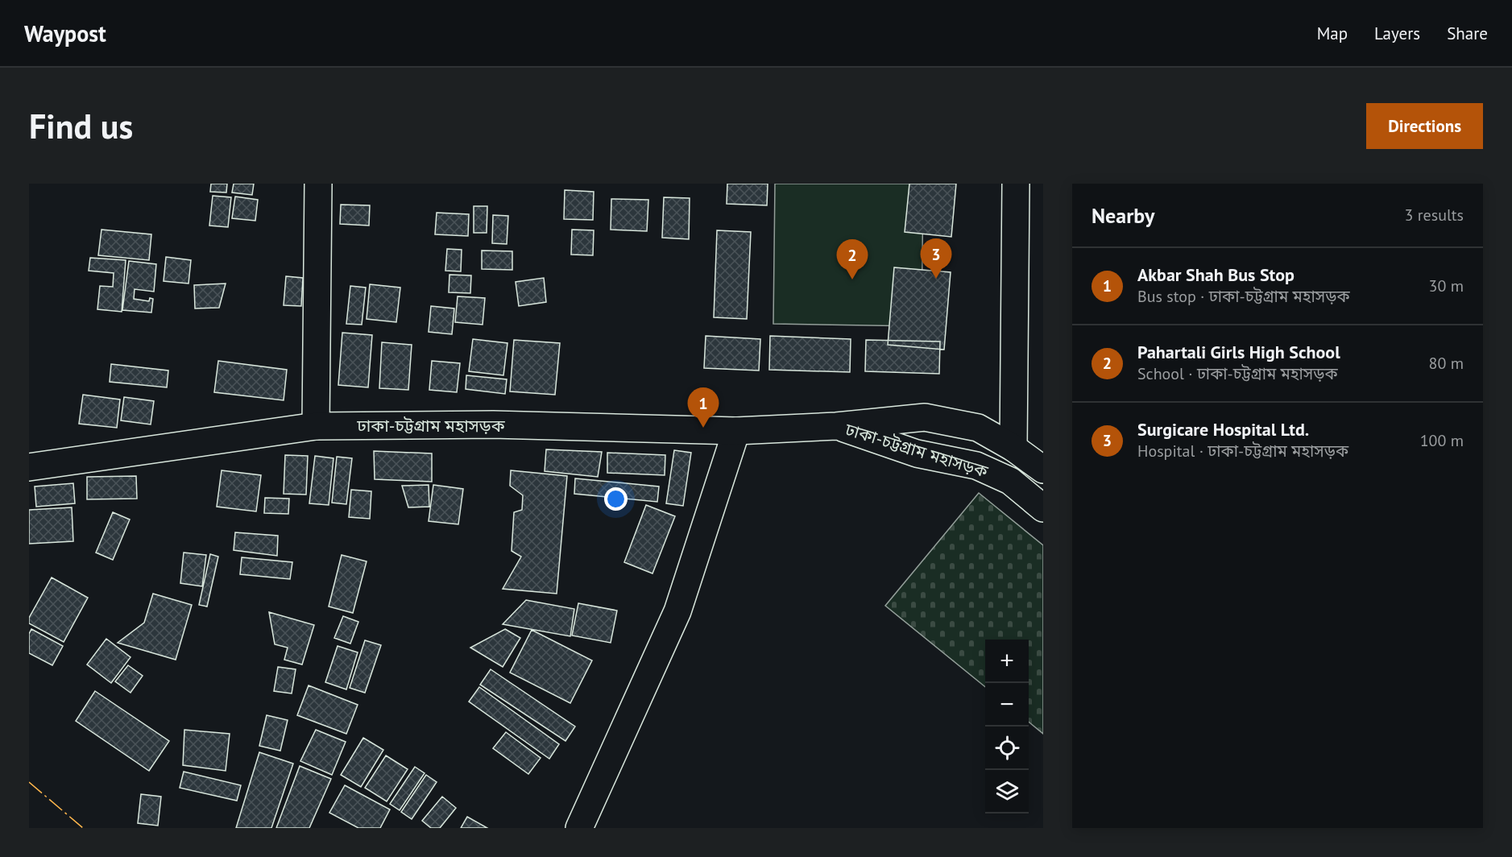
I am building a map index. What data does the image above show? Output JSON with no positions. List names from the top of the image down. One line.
{"streets":{"main road":["ঢাকা-চট্টগ্রাম মহাসড়ক"]},"page":{"header":"Waypost","nav":["Map","Layers","Share"],"buttons":"Directions","title":"Find us","heading":["Nearby","3 results"],"pins":["3","2","1"],"list":[{"mark":"1","name":"Akbar Shah Bus Stop","note":"Bus stop · ঢাকা-চট্টগ্রাম মহাসড়ক","value":"30 m"},{"mark":"2","name":"Pahartali Girls High School","note":"School · ঢাকা-চট্টগ্রাম মহাসড়ক","value":"80 m"},{"mark":"3","name":"Surgicare Hospital Ltd.","note":"Hospital · ঢাকা-চট্টগ্রাম মহাসড়ক","value":"100 m"}],"map_buttons":["+","−"]}}
